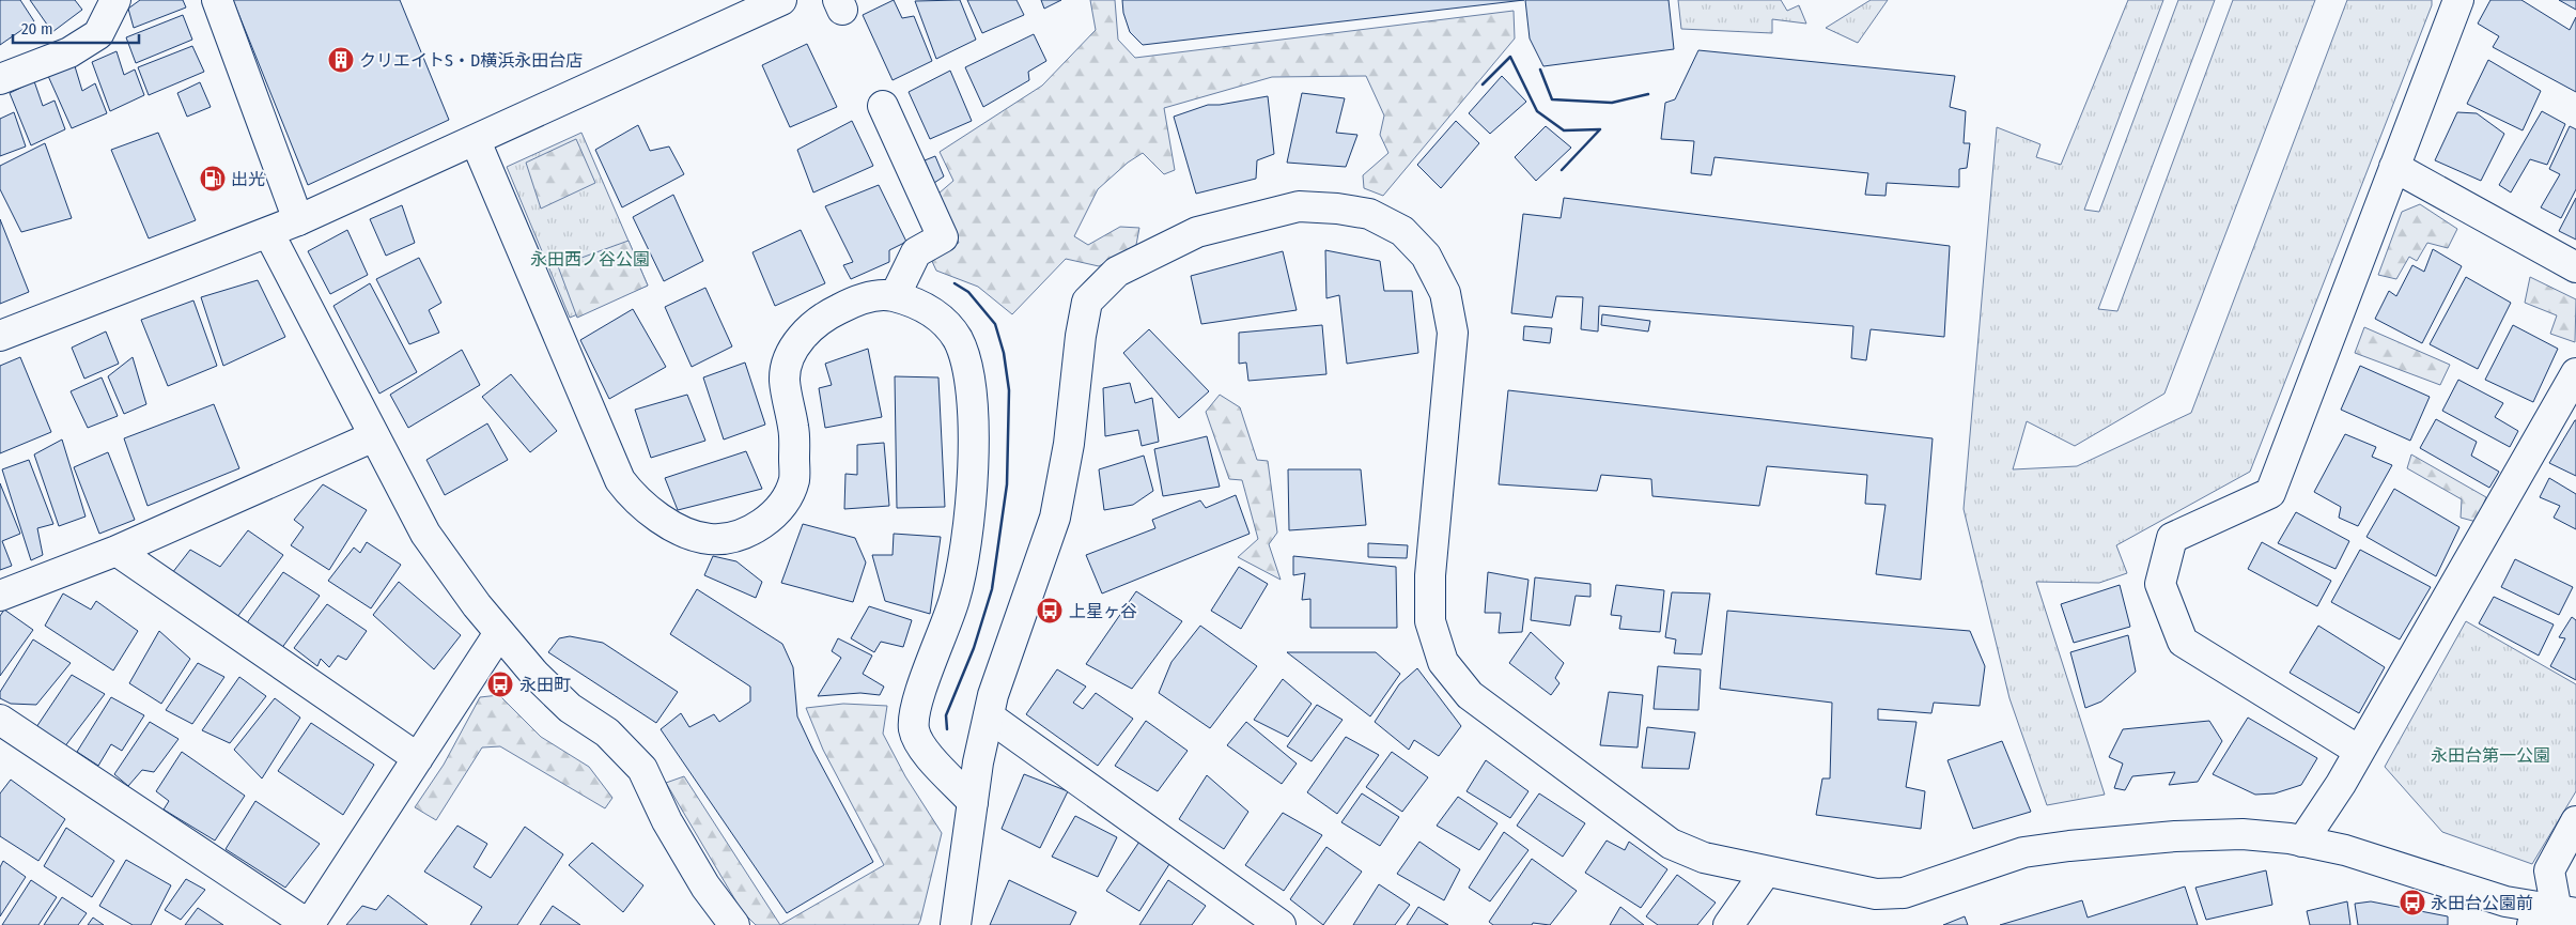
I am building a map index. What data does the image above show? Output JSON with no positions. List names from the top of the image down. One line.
{"parks":["永田西ノ谷公園","永田台第一公園"],"places":{"building":["クリエイトS・D横浜永田台店"],"fuel station":["出光"],"bus stop":["上星ヶ谷","永田町","永田台公園前"]},"scale_bar":"20 m"}
